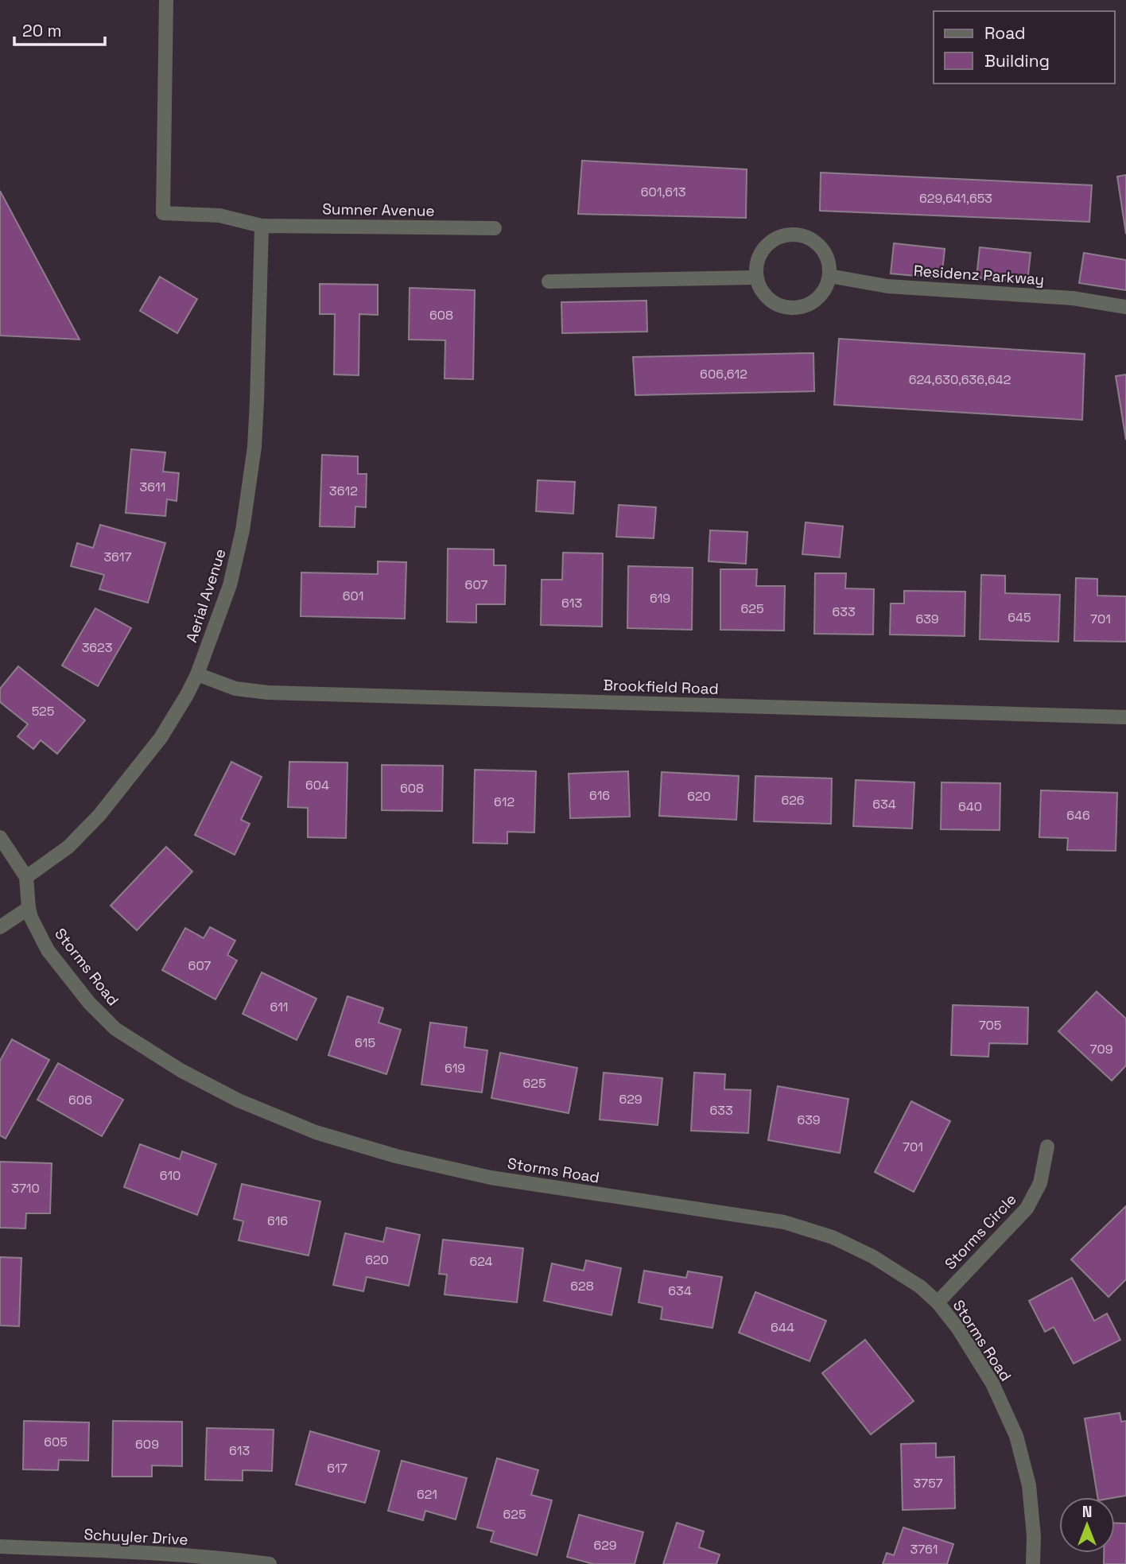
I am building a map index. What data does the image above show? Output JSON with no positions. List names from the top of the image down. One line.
{"streets":{"street":["Sumner Avenue","Residenz Parkway","Aerial Avenue","Brookfield Road","Storms Road","Storms Circle","Schuyler Drive"]},"crossings":[["Sumner Avenue","Aerial Avenue"],["Aerial Avenue","Brookfield Road"],["Aerial Avenue","Storms Road"],["Storms Road","Storms Circle"]],"house_numbers":["601,613","629,641,653","608","606,612","624,630,636,642","3611","3612","3617","607","601","619","613","625","633","645","639","701","3623","525","604","608","616","620","626","612","634","640","646","607","611","705","615","709","619","625","629","606","633","639","701","610","3710","616","620","624","628","634","644","605","609","613","617","3757","621","625","629","3761"],"legend":["Road","Building"],"scale_bar":"20 m","north":"top"}
